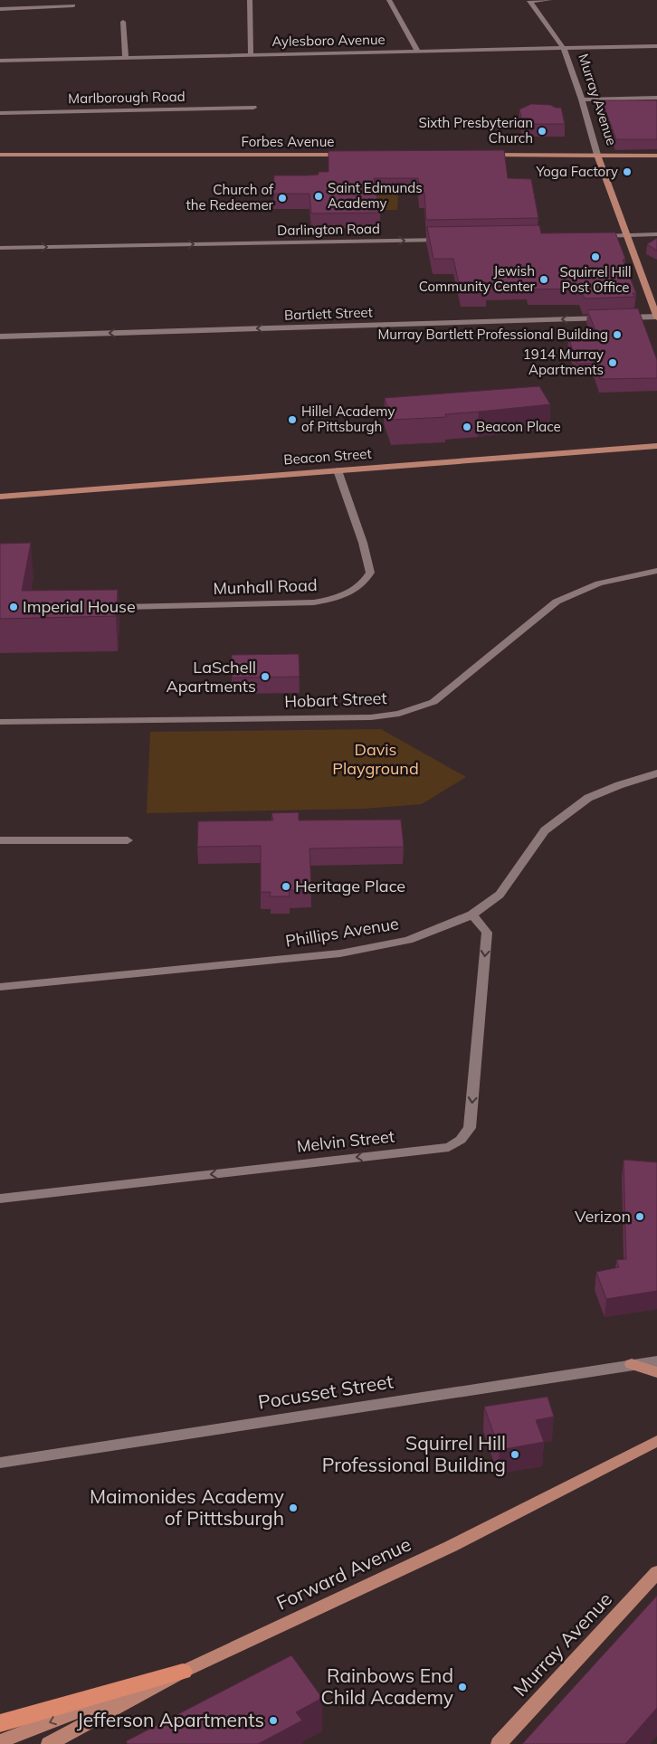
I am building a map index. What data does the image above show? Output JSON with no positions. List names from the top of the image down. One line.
{"streets":{"main road":["Murray Avenue","Forbes Avenue","Beacon Street","Forward Avenue"],"street":["Aylesboro Avenue","Marlborough Road","Darlington Road","Bartlett Street","Munhall Road","Hobart Street","Phillips Avenue","Melvin Street","Pocusset Street"]},"crossings":[["Aylesboro Avenue","Murray Avenue"],["Murray Avenue","Bartlett Street"],["Beacon Street","Munhall Road"],["Phillips Avenue","Melvin Street"]],"one_way":["Darlington Road","Bartlett Street"],"parks":["Davis Playground"],"places":["Sixth Presbyterian Church","Yoga Factory","Saint Edmunds Academy","Church of the Redeemer","Squirrel Hill Post Office","Jewish Community Center","Murray Bartlett Professional Building","1914 Murray Apartments","Hillel Academy of Pittsburgh","Beacon Place","Imperial House","LaSchell Apartments","Heritage Place","Verizon","Squirrel Hill Professional Building","Maimonides Academy of Pitttsburgh","Rainbows End Child Academy","Jefferson Apartments"]}
